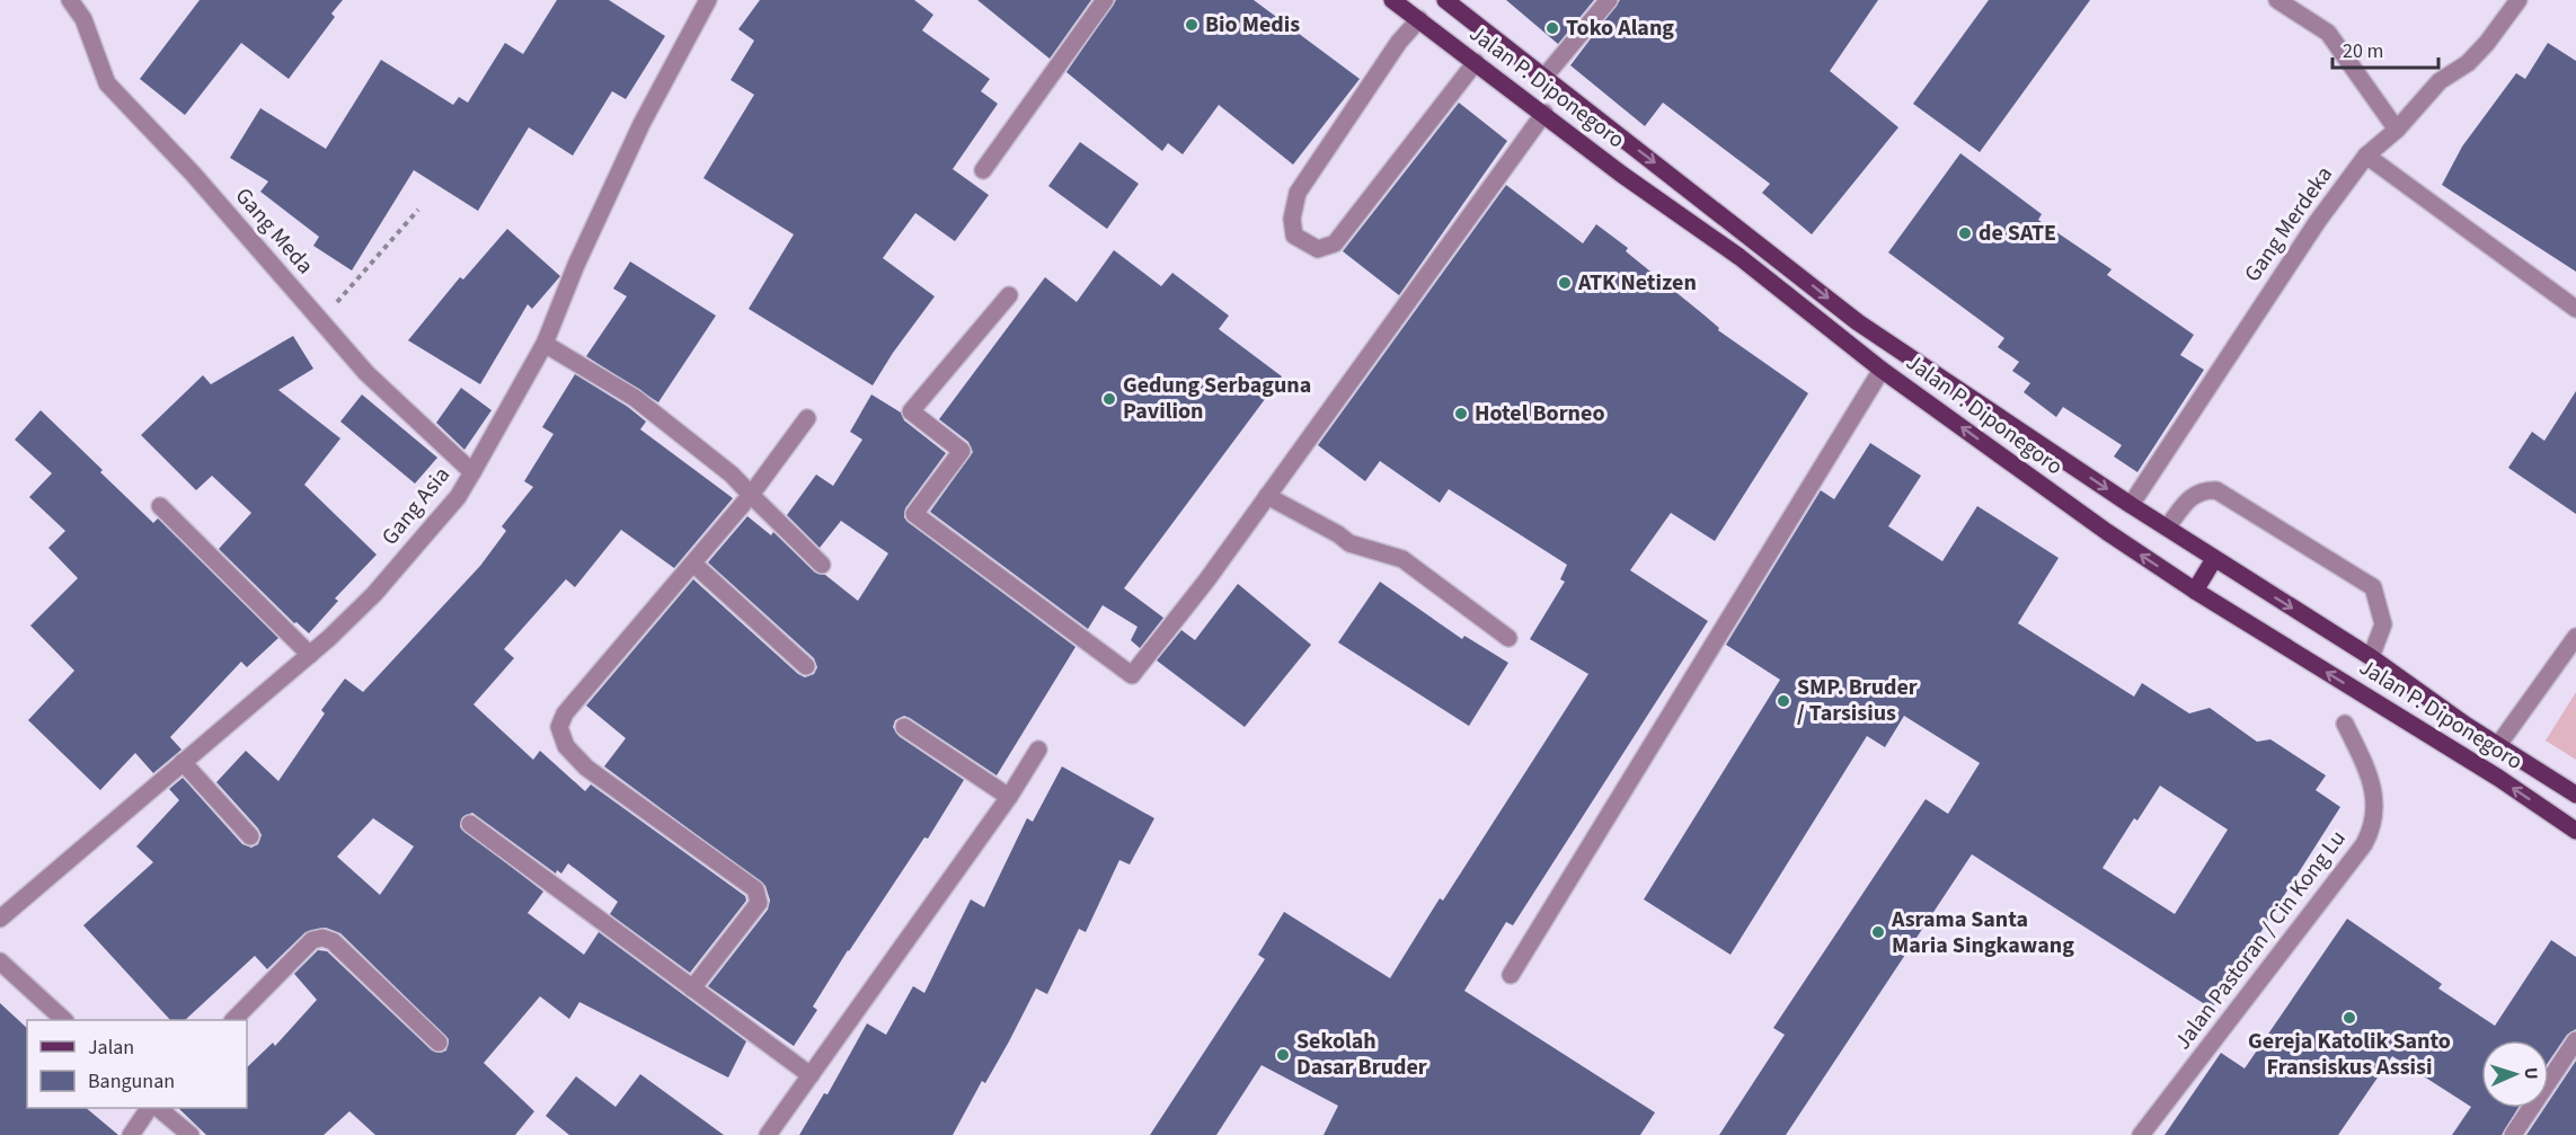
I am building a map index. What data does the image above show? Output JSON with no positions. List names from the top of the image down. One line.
{"streets":{"main road":["Jalan P. Diponegoro"],"street":["Gang Merdeka","Gang Meda","Gang Asia","Jalan Pastoran / Cin Kong Lu"]},"crossings":[["Jalan P. Diponegoro","Gang Merdeka"],["Gang Meda","Gang Asia"]],"places":["Bio Medis","Toko Alang","de SATE","ATK Netizen","Gedung Serbaguna Pavilion","Hotel Borneo","SMP. Bruder / Tarsisius","Asrama Santa Maria Singkawang","Gereja Katolik Santo Fransiskus Assisi","Sekolah Dasar Bruder"],"legend":["Jalan","Bangunan"],"scale_bar":"20 m","north":"right"}
